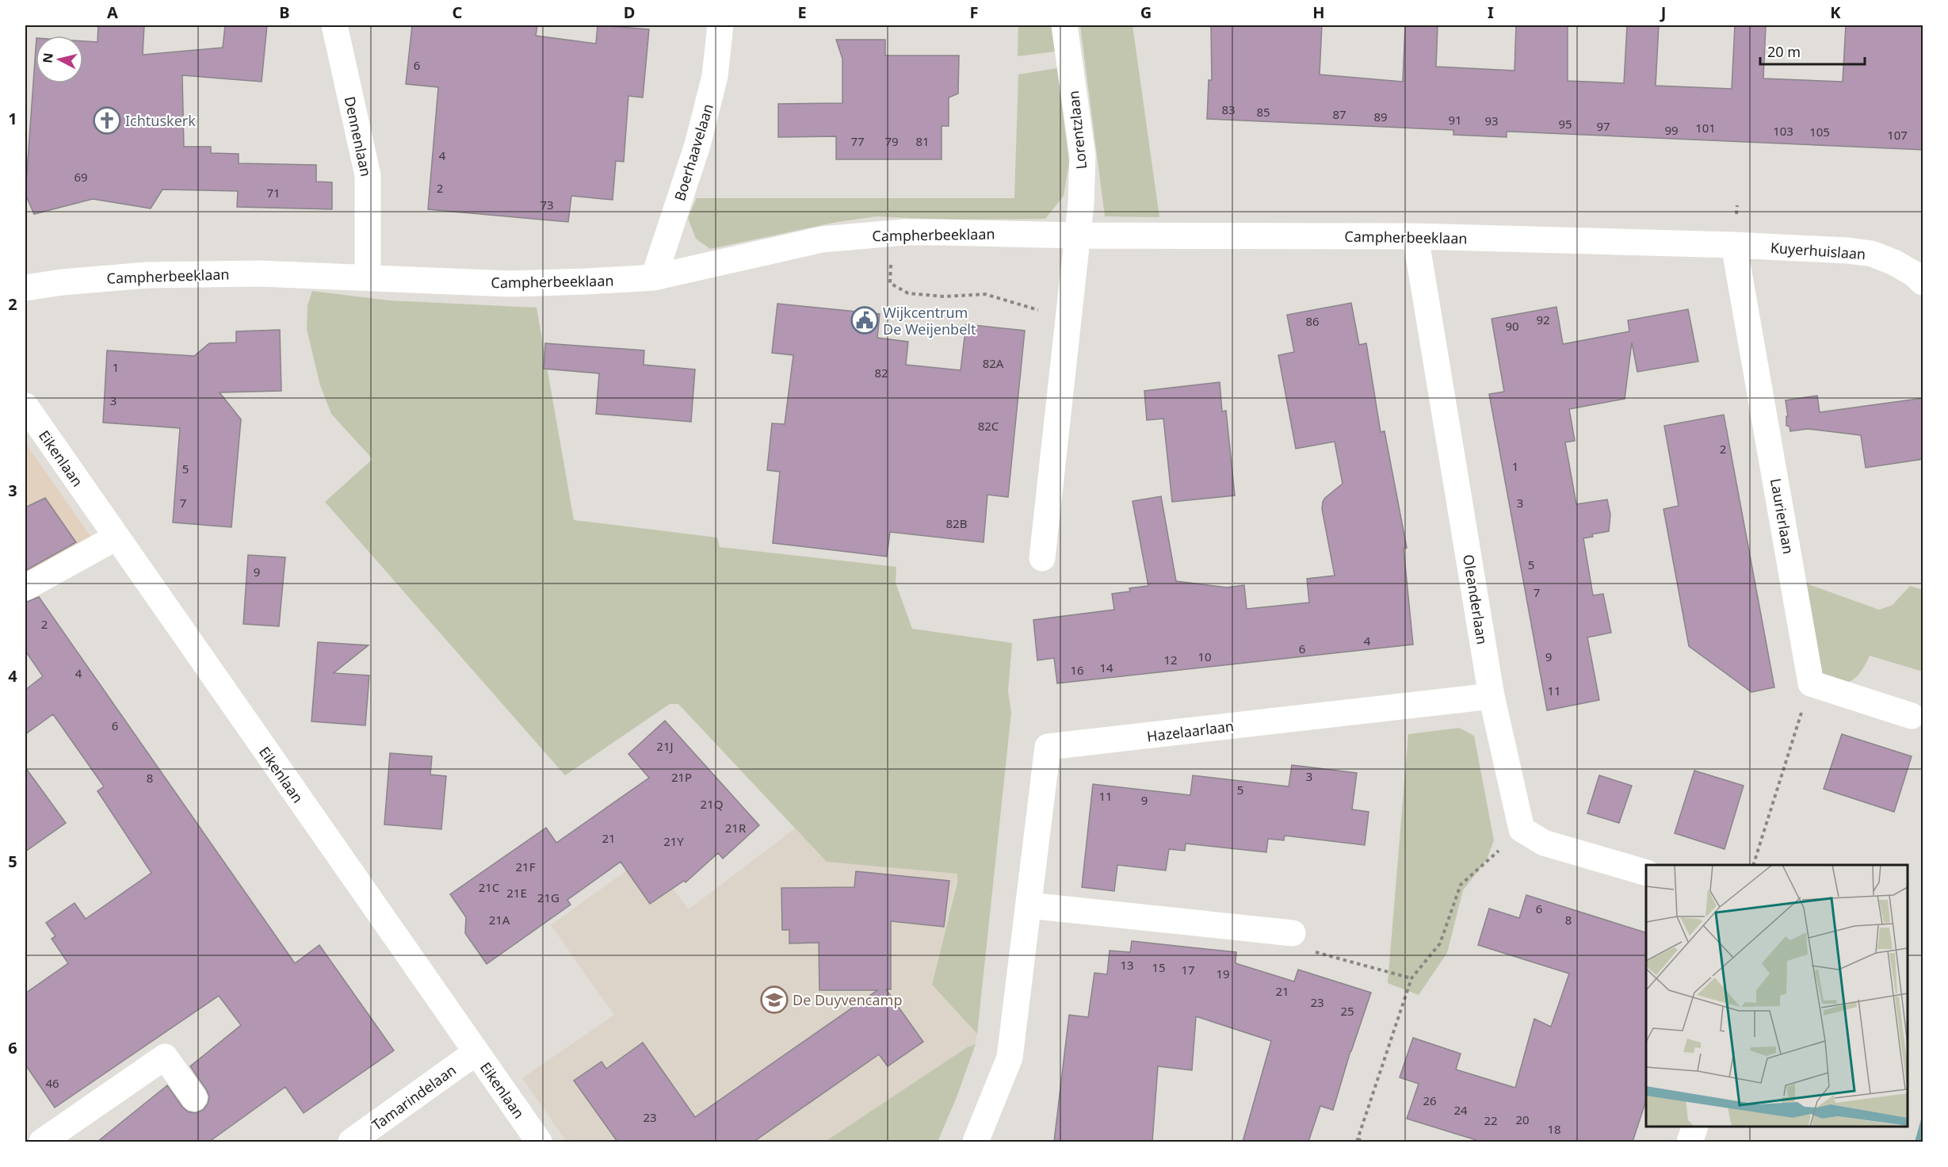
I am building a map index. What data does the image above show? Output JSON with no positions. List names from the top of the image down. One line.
{"streets":{"street":["Lorentzlaan","Dennenlaan","Boerhaavelaan","Campherbeeklaan","Kuyerhuislaan","Eikenlaan","Laurierlaan","Oleanderlaan","Hazelaarlaan","Tamarindelaan"]},"crossings":[["Lorentzlaan","Campherbeeklaan"],["Dennenlaan","Campherbeeklaan"],["Boerhaavelaan","Campherbeeklaan"],["Campherbeeklaan","Kuyerhuislaan"],["Campherbeeklaan","Laurierlaan"],["Campherbeeklaan","Oleanderlaan"],["Kuyerhuislaan","Laurierlaan"],["Eikenlaan","Tamarindelaan"],["Oleanderlaan","Hazelaarlaan"]],"places":{"church":["Ichtuskerk"],"public building":["Wijkcentrum De Weijenbelt"],"school or university":["De Duyvencamp"]},"house_numbers":["6","83","85","87","89","91","93","95","97","101","99","103","105","107","77","79","81","4","69","2","71","73","92","86","90","82A","1","82","3","82C","2","1","5","7","3","82B","5","9","7","2","4","6","10","9","12","14","16","4","11","6","21J","3","21P","8","5","11","9","21Q","21R","21","21Y","21F","21C","21E","21G","6","21A","8","13","15","17","19","21","23","25","46","26","24","23","20","22","18"],"scale_bar":"20 m","north":"left","grid":{"columns":["A","B","C","D","E","F","G","H","I","J","K"],"rows":["1","2","3","4","5","6"]}}
